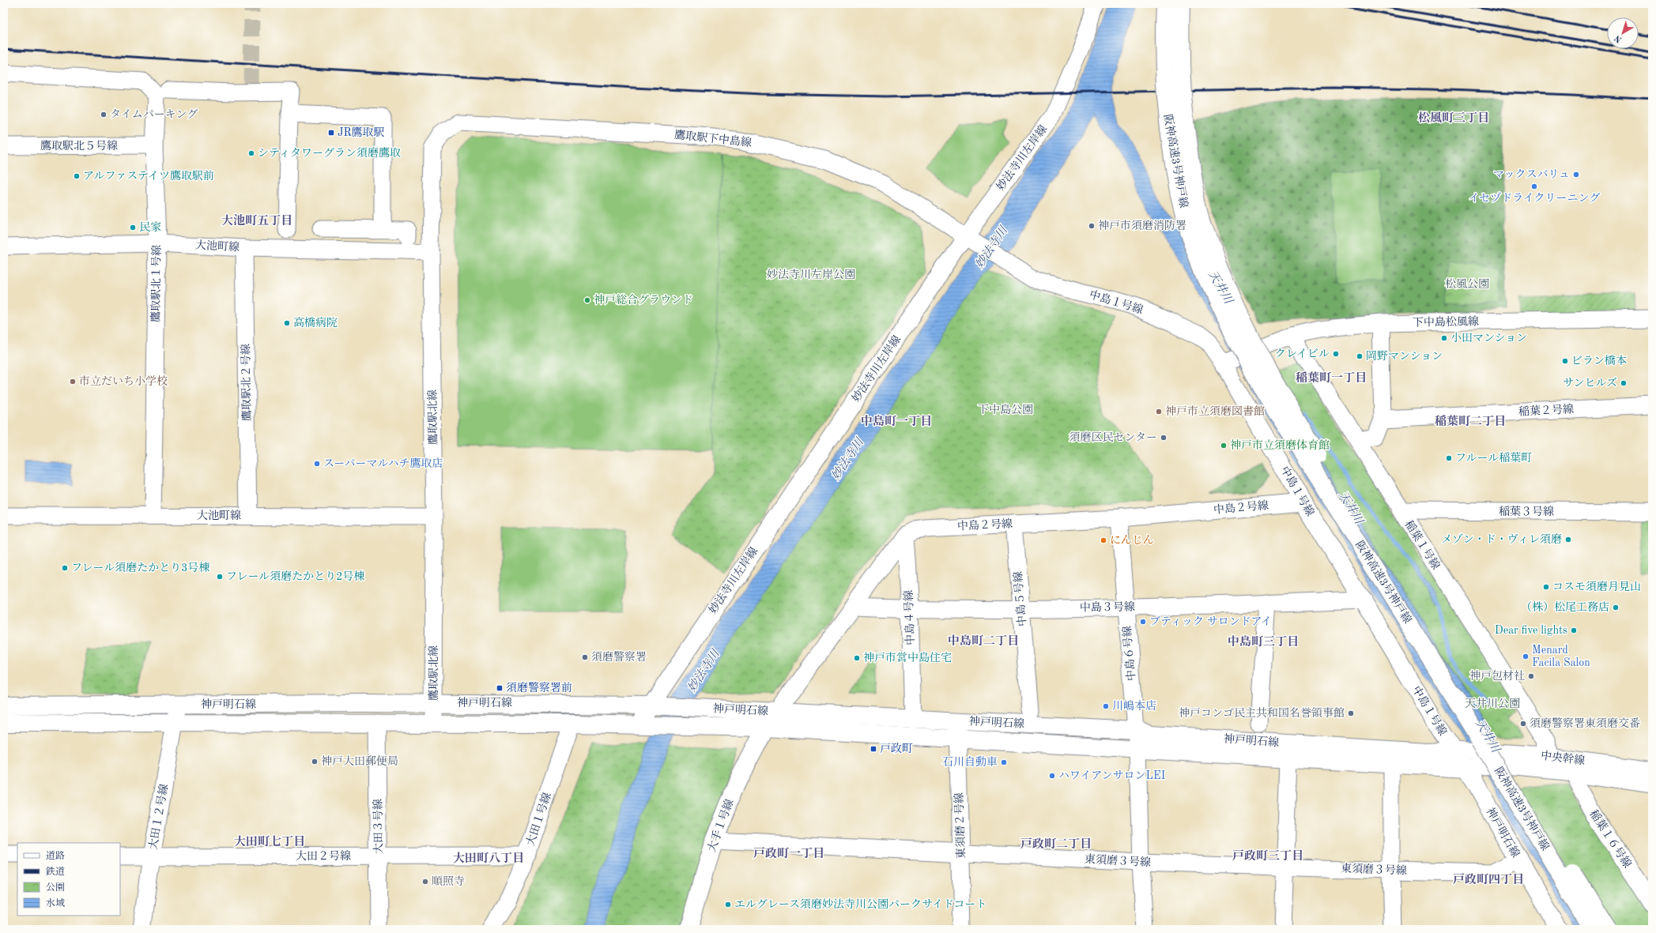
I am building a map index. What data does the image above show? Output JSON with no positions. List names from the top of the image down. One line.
{"streets":{"main road":["阪神高速3号神戸線","神戸明石線"],"street":["鷹取駅下中島線","鷹取駅北５号線","妙法寺川左岸線","大池町線","鷹取駅北１号線","中島１号線","下中島松風線","鷹取駅北２号線","稲葉２号線","鷹取駅北線","中島２号線","稲葉３号線","稲葉１号線","中島５号線","中島３号線","中島４号線","中島６号線","中央幹線","大田１２号線","大田１号線","大手１号線","東須磨２号線","大田３号線","稲葉１６号線","大田２号線","東須磨３号線"]},"crossings":[["鷹取駅下中島線","妙法寺川左岸線"],["鷹取駅下中島線","中島１号線"],["鷹取駅下中島線","鷹取駅北線"],["鷹取駅北５号線","鷹取駅北１号線"],["妙法寺川左岸線","神戸明石線"],["大池町線","鷹取駅北１号線"],["大池町線","鷹取駅北２号線"],["大池町線","鷹取駅北線"],["中島１号線","下中島松風線"],["中島１号線","中島２号線"],["中島１号線","中島３号線"],["中島１号線","神戸明石線"],["中島１号線","中央幹線"],["下中島松風線","稲葉１号線"],["鷹取駅北線","神戸明石線"],["中島２号線","中島５号線"],["中島２号線","中島４号線"],["中島２号線","中島６号線"],["稲葉３号線","稲葉１号線"],["稲葉１号線","中央幹線"],["中島５号線","中島３号線"],["中島３号線","中島４号線"],["中島３号線","中島６号線"],["中島４号線","神戸明石線"],["中島６号線","神戸明石線"],["中島６号線","東須磨３号線"],["神戸明石線","中央幹線"],["神戸明石線","大田１２号線"],["神戸明石線","大田１号線"],["神戸明石線","大手１号線"],["神戸明石線","東須磨２号線"],["神戸明石線","大田３号線"],["神戸明石線","東須磨３号線"],["中央幹線","稲葉１６号線"],["大田１２号線","大田２号線"],["大田１号線","大田２号線"],["大手１号線","東須磨３号線"],["東須磨２号線","東須磨３号線"],["大田３号線","大田２号線"]],"districts":["松風町三丁目","大池町五丁目","稲葉町一丁目","中島町一丁目","稲葉町二丁目","中島町二丁目","中島町三丁目","大田町七丁目","戸政町二丁目","戸政町一丁目","戸政町三丁目","大田町八丁目","戸政町四丁目"],"water":["妙法寺川","天井川"],"parks":["妙法寺川左岸公園","松風公園","下中島公園","天井川公園"],"places":{"other":["タイムパーキング","シティタワーグラン須磨鷹取","マックスバリュ","アルファステイツ鷹取駅前","イセヅドライクリーニング","神戸市須磨消防署","民家","神戸総合グラウンド","高橋病院","小田マンション","クレイビル","岡野マンション","ビラン橋本","市立だいち小学校","サンヒルズ","神戸市立須磨図書館","須磨区民センター","神戸市立須磨体育館","フルール稲葉町","スーパーマルハチ鷹取店","メゾン・ド・ヴィレ須磨","にんじん","フレール須磨たかとり3号棟","フレール須磨たかとり2号棟","コスモ須磨月見山","（株）松尾工務店","ブティック サロンドアイ","Dear five lights","Menard Facila Salon","須磨警察署","神戸市営中島住宅","神戸包材社","川嶋本店","神戸コンゴ民主共和国名誉領事館","須磨警察署東須磨交番","神戸大田郵便局","石川自動車","ハワイアンサロンLEI","順照寺","エルグレース須磨妙法寺川公園パークサイドコート"],"transit":["JR鷹取駅","須磨警察署前","戸政町"]},"legend":["道路","鉄道","公園","水域"],"north":"bottom left"}
